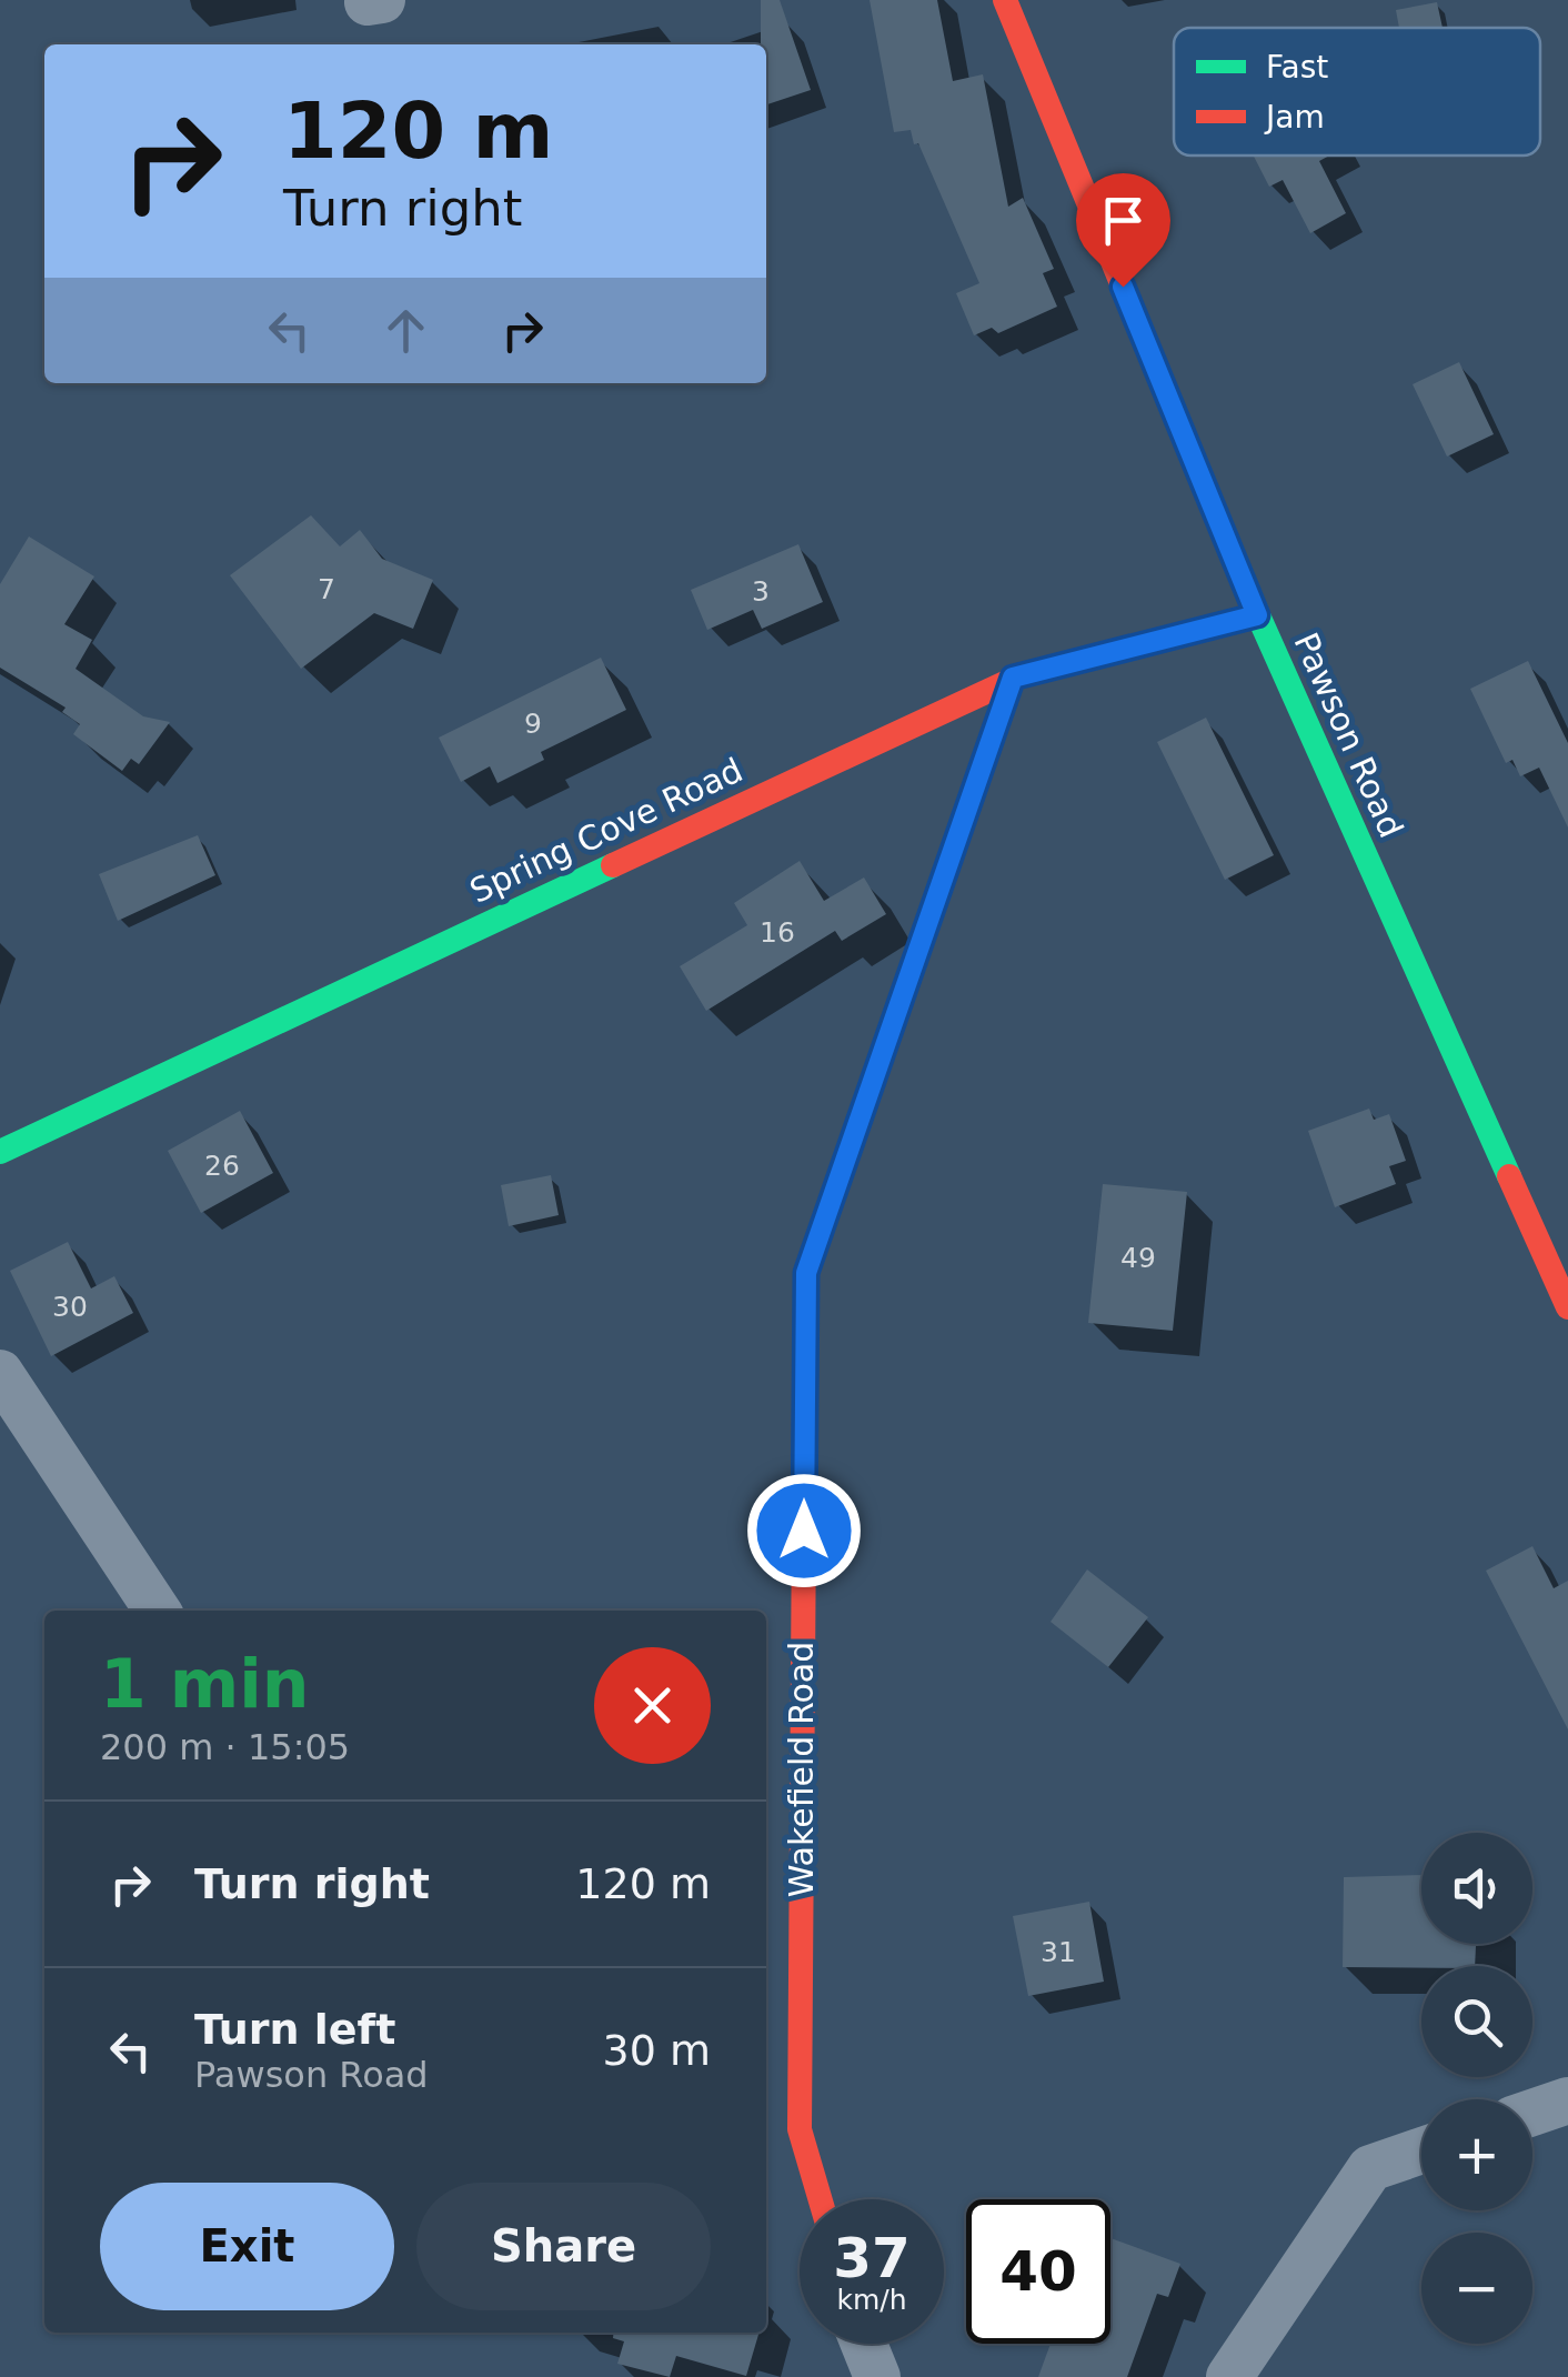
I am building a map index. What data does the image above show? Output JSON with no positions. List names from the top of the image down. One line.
{"streets":{"street":["Pawson Road","Spring Cove Road","Wakefield Road"]},"crossings":[["Pawson Road","Spring Cove Road"],["Spring Cove Road","Wakefield Road"]],"house_numbers":["7","3","9","16","26","49","30","31"],"legend":["Fast","Jam"],"page":{"turn":["120 m","Turn right"],"heading":["1 min","200 m · 15:05"],"list":[{"name":"Turn right","value":"120 m"},{"name":"Turn left","note":"Pawson Road","value":"30 m"}],"map_buttons":["+","−"],"buttons":["Exit","Share"],"speed":"37 km/h","limit":"40"}}
